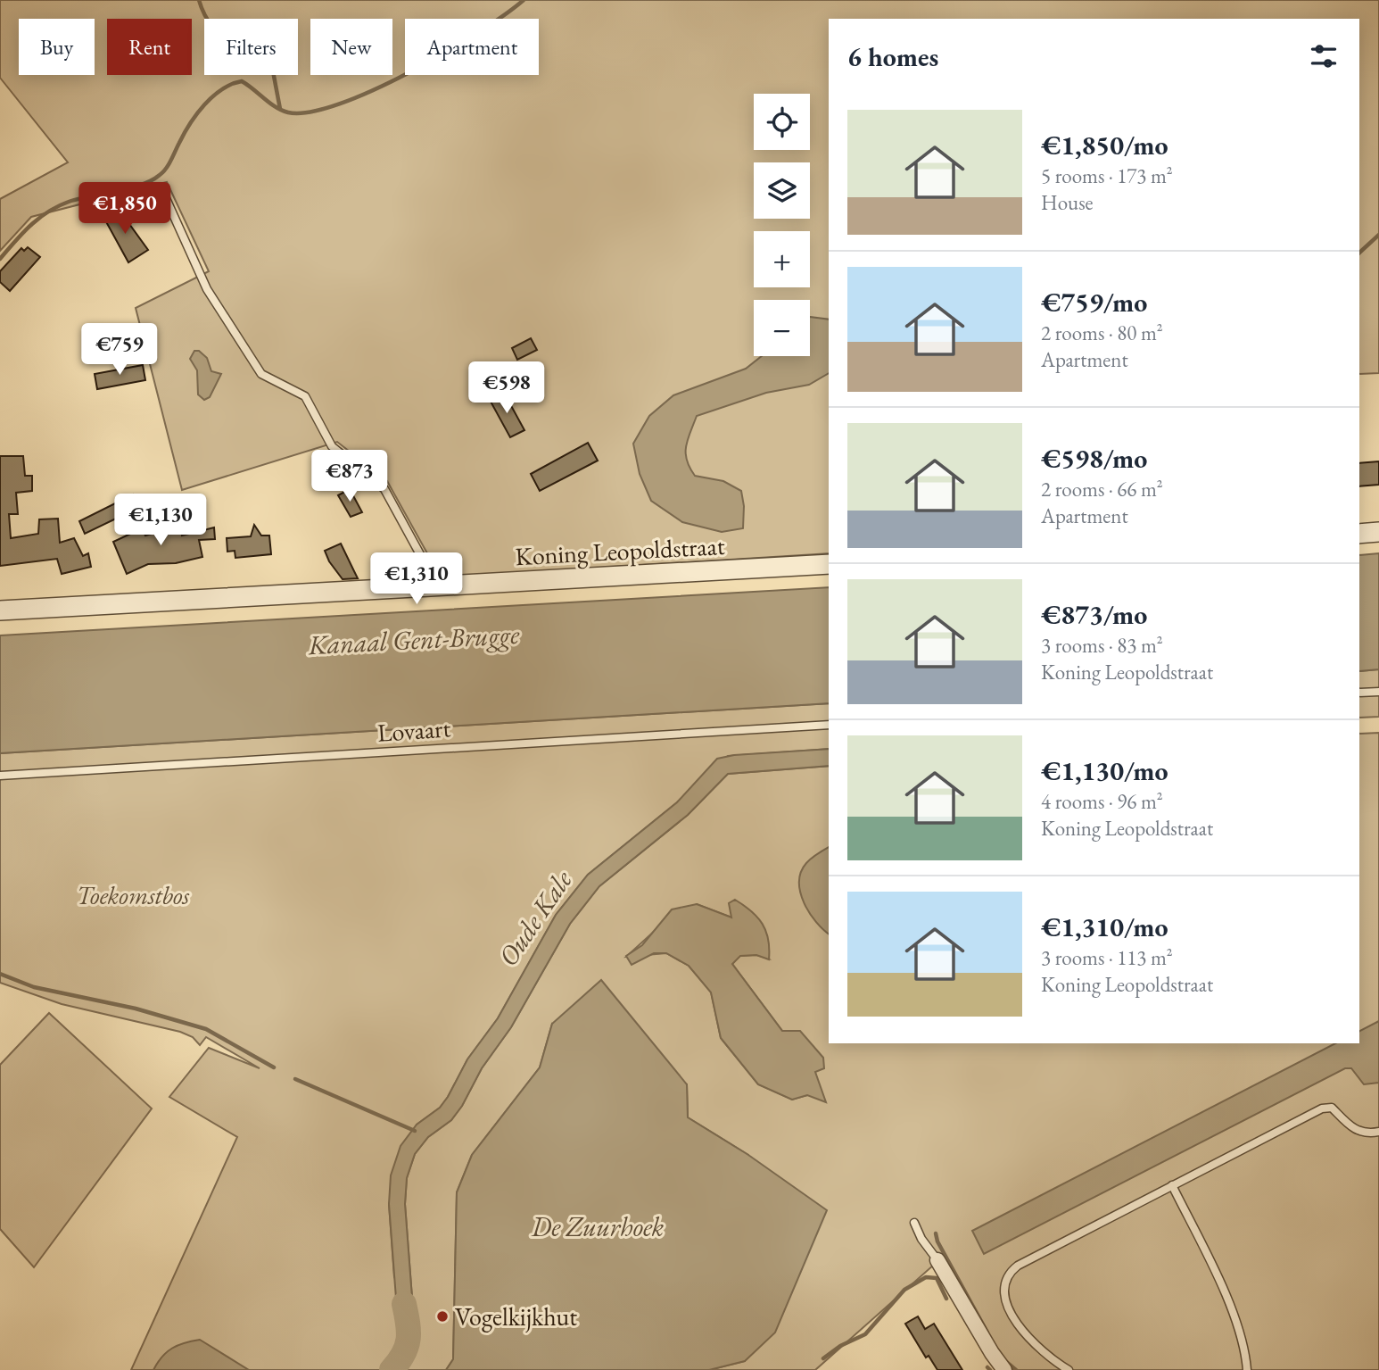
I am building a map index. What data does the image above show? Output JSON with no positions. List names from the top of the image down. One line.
{"streets":{"street":["Koning Leopoldstraat"],"lane":["Lovaart"]},"water":["Kanaal Gent-Brugge","Oude Kale","De Zuurhoek"],"parks":["Toekomstbos"],"places":["Vogelkijkhut"],"page":{"chip":["Buy","Rent","Filters","New","Apartment"],"heading":"6 homes","map_buttons":["+","−"],"list":[{"name":"€1,850/mo","note":"5 rooms · 173 m² · House"},{"name":"€759/mo","note":"2 rooms · 80 m² · Apartment"},{"name":"€598/mo","note":"2 rooms · 66 m² · Apartment"},{"name":"€873/mo","note":"3 rooms · 83 m² · Koning Leopoldstraat"},{"name":"€1,130/mo","note":"4 rooms · 96 m² · Koning Leopoldstraat"},{"name":"€1,310/mo","note":"3 rooms · 113 m² · Koning Leopoldstraat"}],"price":["€1,850","€759","€598","€873","€1,130","€1,310"]}}
